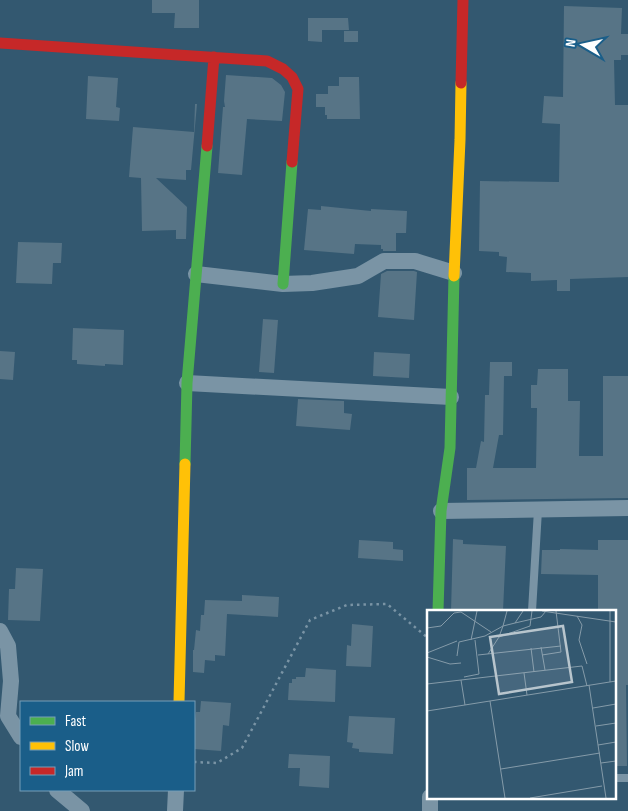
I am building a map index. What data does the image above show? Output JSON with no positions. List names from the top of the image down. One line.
{"legend":["Fast","Slow","Jam"],"north":"left"}
